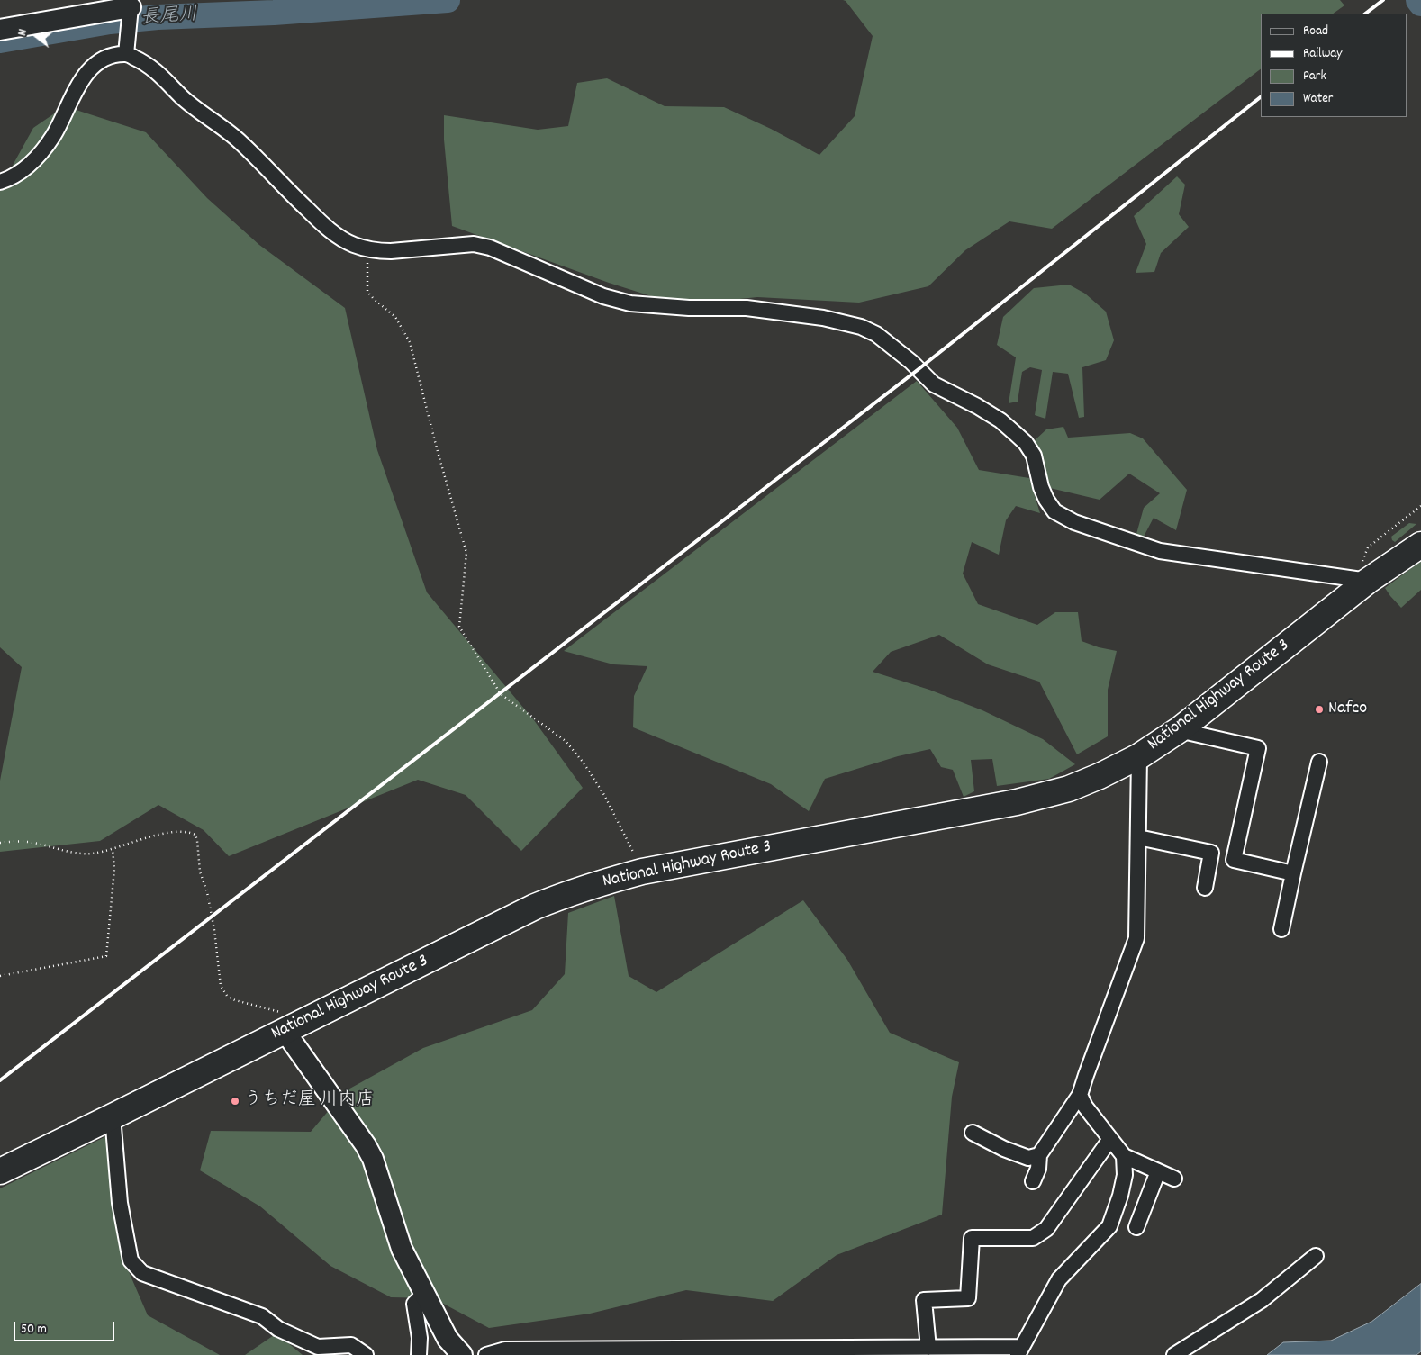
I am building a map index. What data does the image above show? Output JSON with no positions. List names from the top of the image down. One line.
{"streets":{"highway":["National Highway Route 3"]},"water":["長尾川"],"places":["Nafco","うちだ屋 川内店"],"legend":["Road","Railway","Park","Water"],"scale_bar":"50 m","north":"left"}
